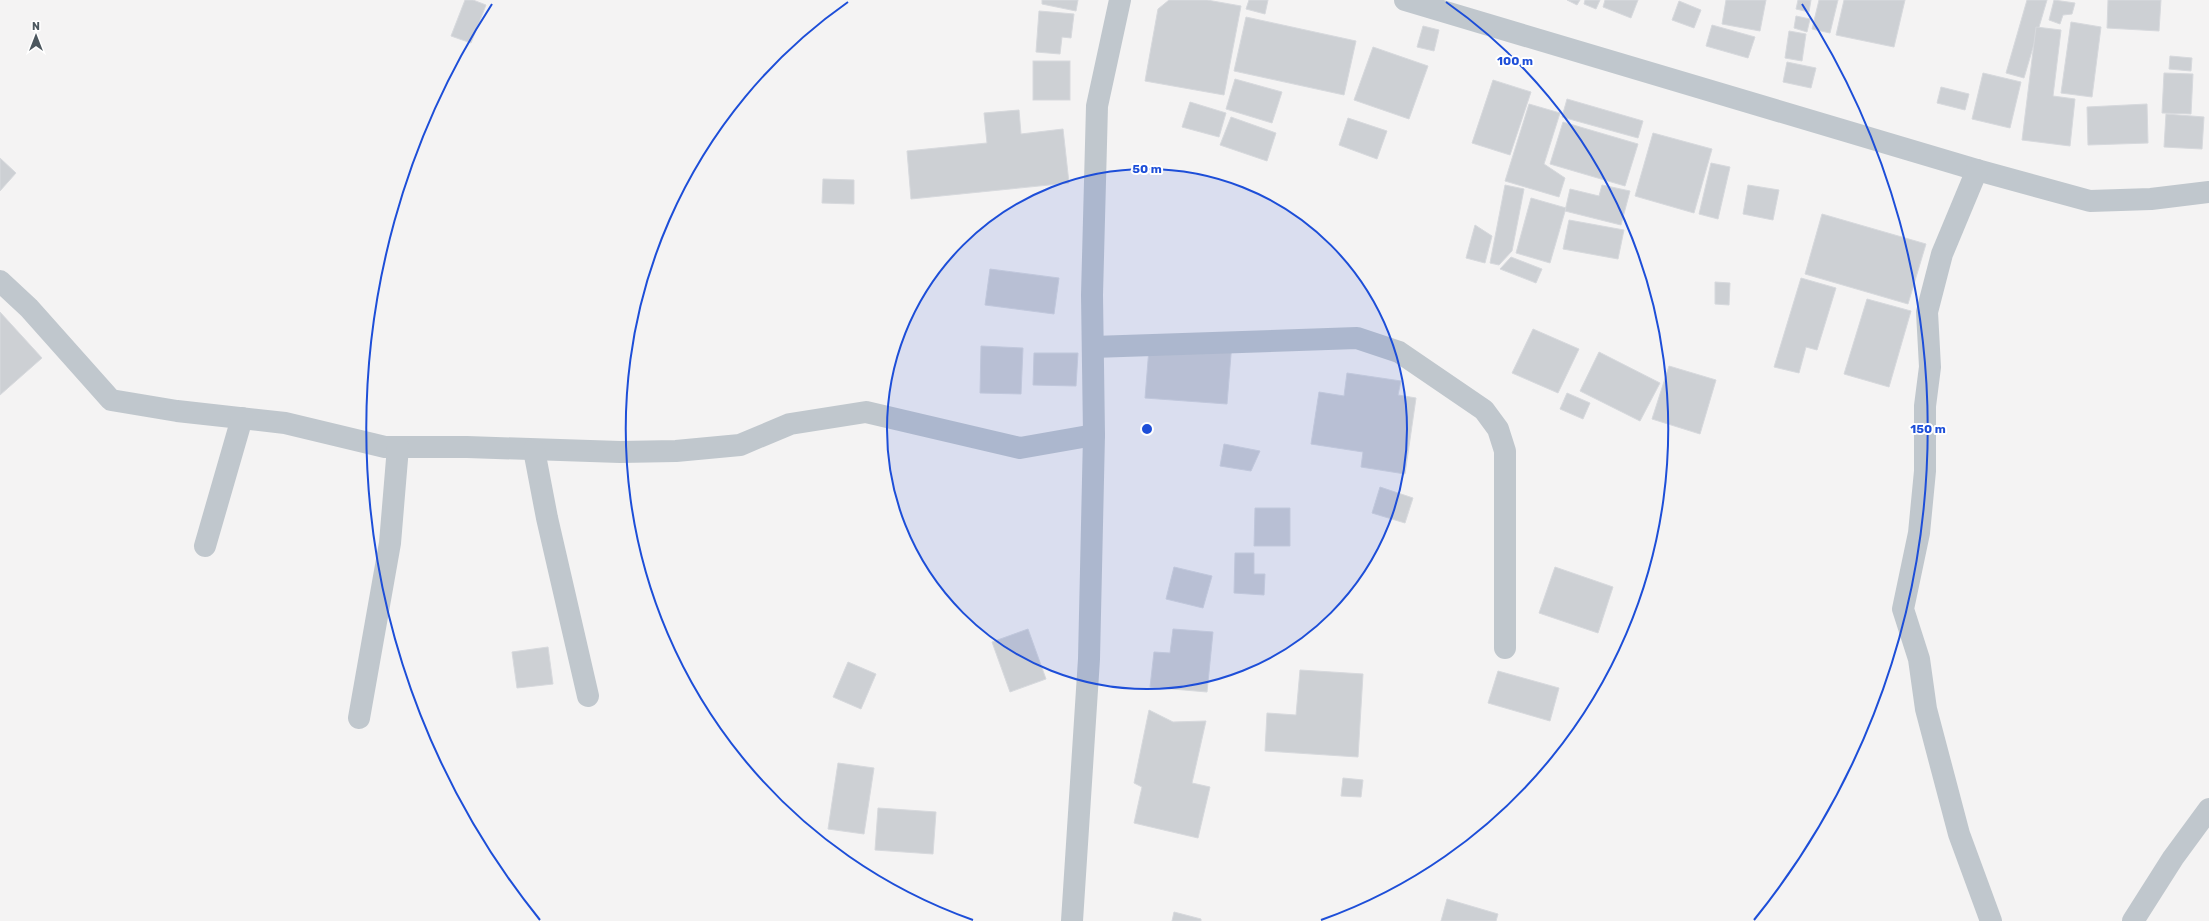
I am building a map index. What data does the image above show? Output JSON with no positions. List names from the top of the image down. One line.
{"north":"top","rings":["100 m","50 m","150 m"]}
